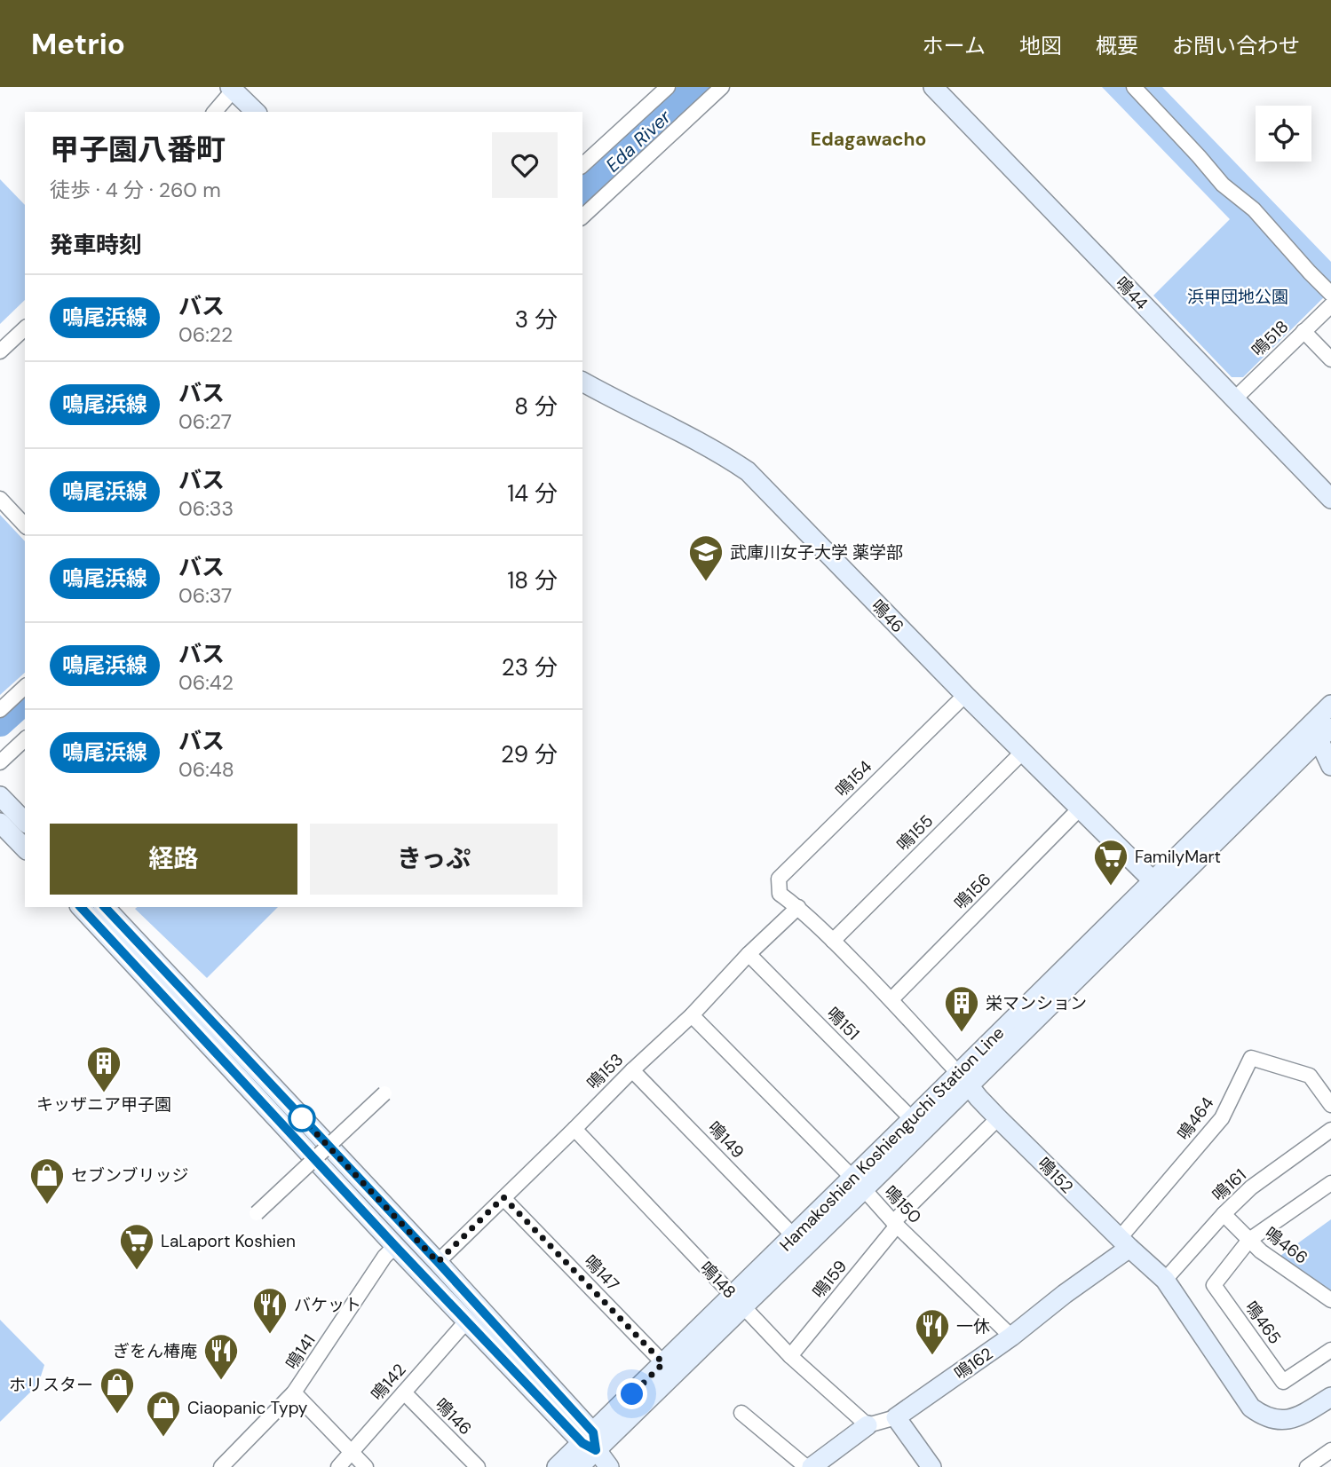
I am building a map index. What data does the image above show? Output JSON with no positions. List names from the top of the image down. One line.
{"streets":{"main road":["鳴44","鳴46","Hamakoshien Koshienguchi Station Line","鳴152","鳴162"],"street":["鳴518","鳴154","鳴155","鳴156","鳴151","鳴153","鳴464","鳴149","鳴161","鳴150","鳴466","鳴147","鳴159","鳴148","鳴465","鳴141","鳴142","鳴146"]},"crossings":[["鳴44","鳴518"],["鳴46","鳴154"],["鳴46","鳴155"],["鳴46","鳴156"],["鳴46","Hamakoshien Koshienguchi Station Line"],["鳴154","鳴152"],["鳴155","鳴152"],["鳴156","鳴152"],["鳴151","鳴153"],["鳴151","Hamakoshien Koshienguchi Station Line"],["鳴153","鳴149"],["鳴153","鳴152"],["鳴153","鳴150"],["鳴153","鳴147"],["鳴153","鳴148"],["鳴464","鳴152"],["鳴464","鳴162"],["Hamakoshien Koshienguchi Station Line","鳴149"],["Hamakoshien Koshienguchi Station Line","鳴152"],["Hamakoshien Koshienguchi Station Line","鳴150"],["Hamakoshien Koshienguchi Station Line","鳴147"],["Hamakoshien Koshienguchi Station Line","鳴148"],["鳴152","鳴161"],["鳴152","鳴159"],["鳴152","鳴162"],["鳴161","鳴466"],["鳴150","鳴159"],["鳴150","鳴162"],["鳴466","鳴465"],["鳴159","鳴148"],["鳴148","鳴162"],["鳴142","鳴146"]],"districts":["Edagawacho"],"water":["Eda River"],"parks":["浜甲団地公園"],"places":{"school or university":["武庫川女子大学 薬学部"],"supermarket":["FamilyMart","LaLaport Koshien"],"building":["栄マンション","キッザニア甲子園"],"shop":["セブンブリッジ","ホリスター","Ciaopanic Typy"],"restaurant":["バケット","一休","ぎをん椿庵"]},"lines":["bus line 鳴尾浜線"],"page":{"header":"Metrio","nav":["ホーム","地図","概要","お問い合わせ"],"heading":[["甲子園八番町","徒歩 · 4 分 · 260 m"],"発車時刻"],"list":[{"mark":"鳴尾浜線","name":"バス","note":"06:22","value":"3 分"},{"mark":"鳴尾浜線","name":"バス","note":"06:27","value":"8 分"},{"mark":"鳴尾浜線","name":"バス","note":"06:33","value":"14 分"},{"mark":"鳴尾浜線","name":"バス","note":"06:37","value":"18 分"},{"mark":"鳴尾浜線","name":"バス","note":"06:42","value":"23 分"},{"mark":"鳴尾浜線","name":"バス","note":"06:48","value":"29 分"}],"buttons":["経路","きっぷ"]}}
